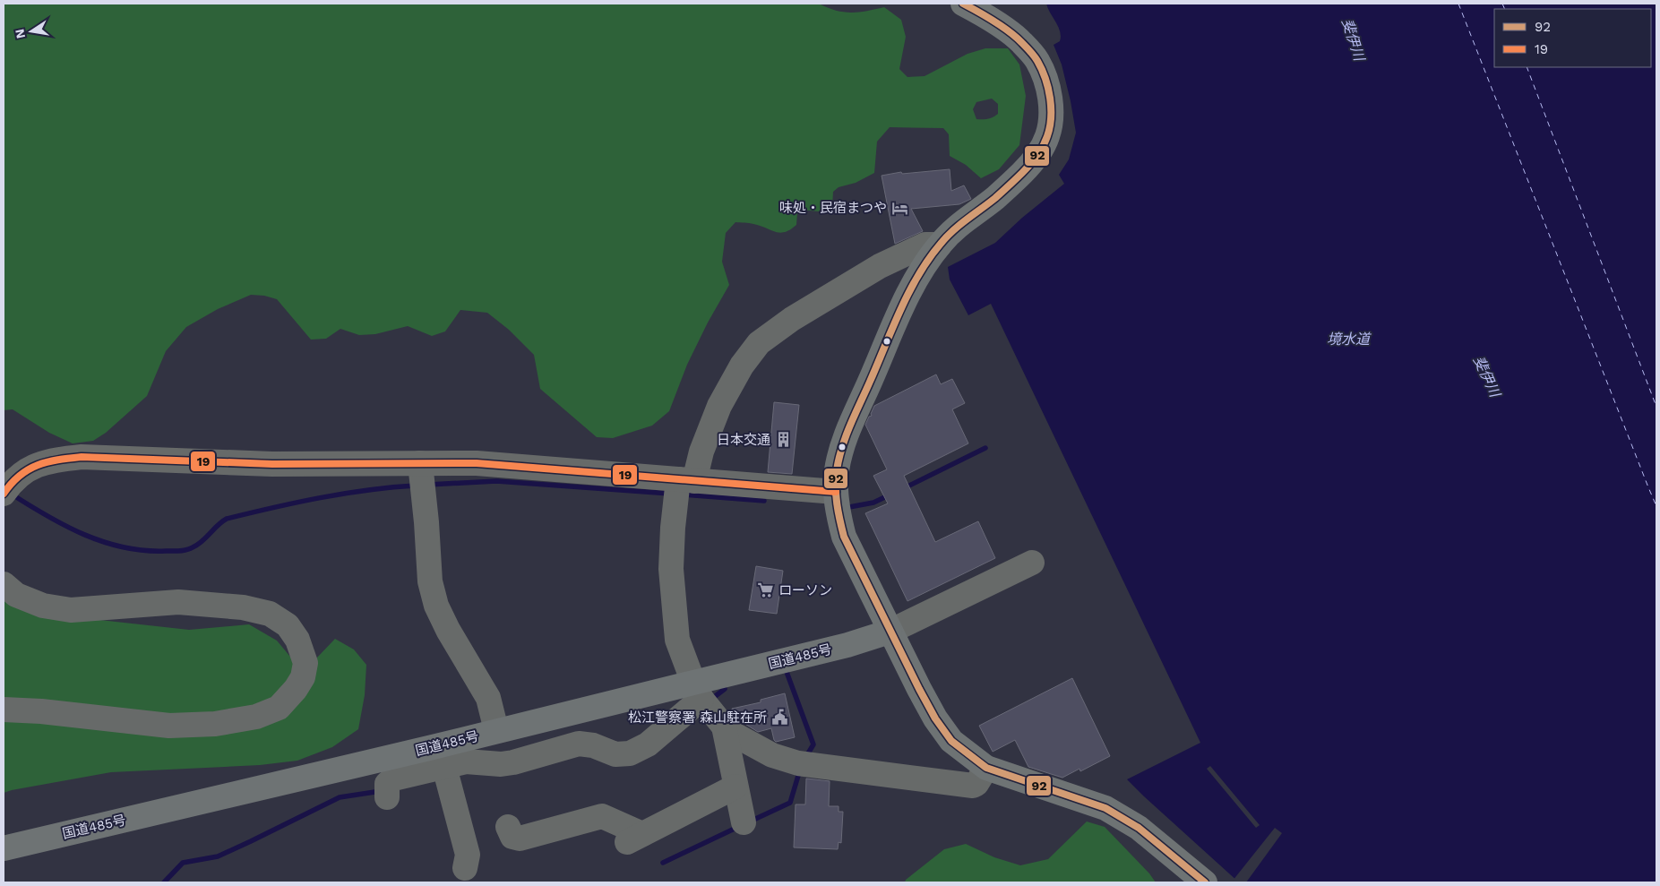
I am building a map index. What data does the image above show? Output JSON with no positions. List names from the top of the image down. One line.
{"streets":{"highway":["国道485号"]},"water":["斐伊川","境水道"],"places":{"hotel":["味処・民宿まつや"],"building":["日本交通"],"supermarket":["ローソン"],"public building":["松江警察署 森山駐在所"]},"lines":["transit line 92","transit line 19"],"legend":["92","19"],"north":"left"}
